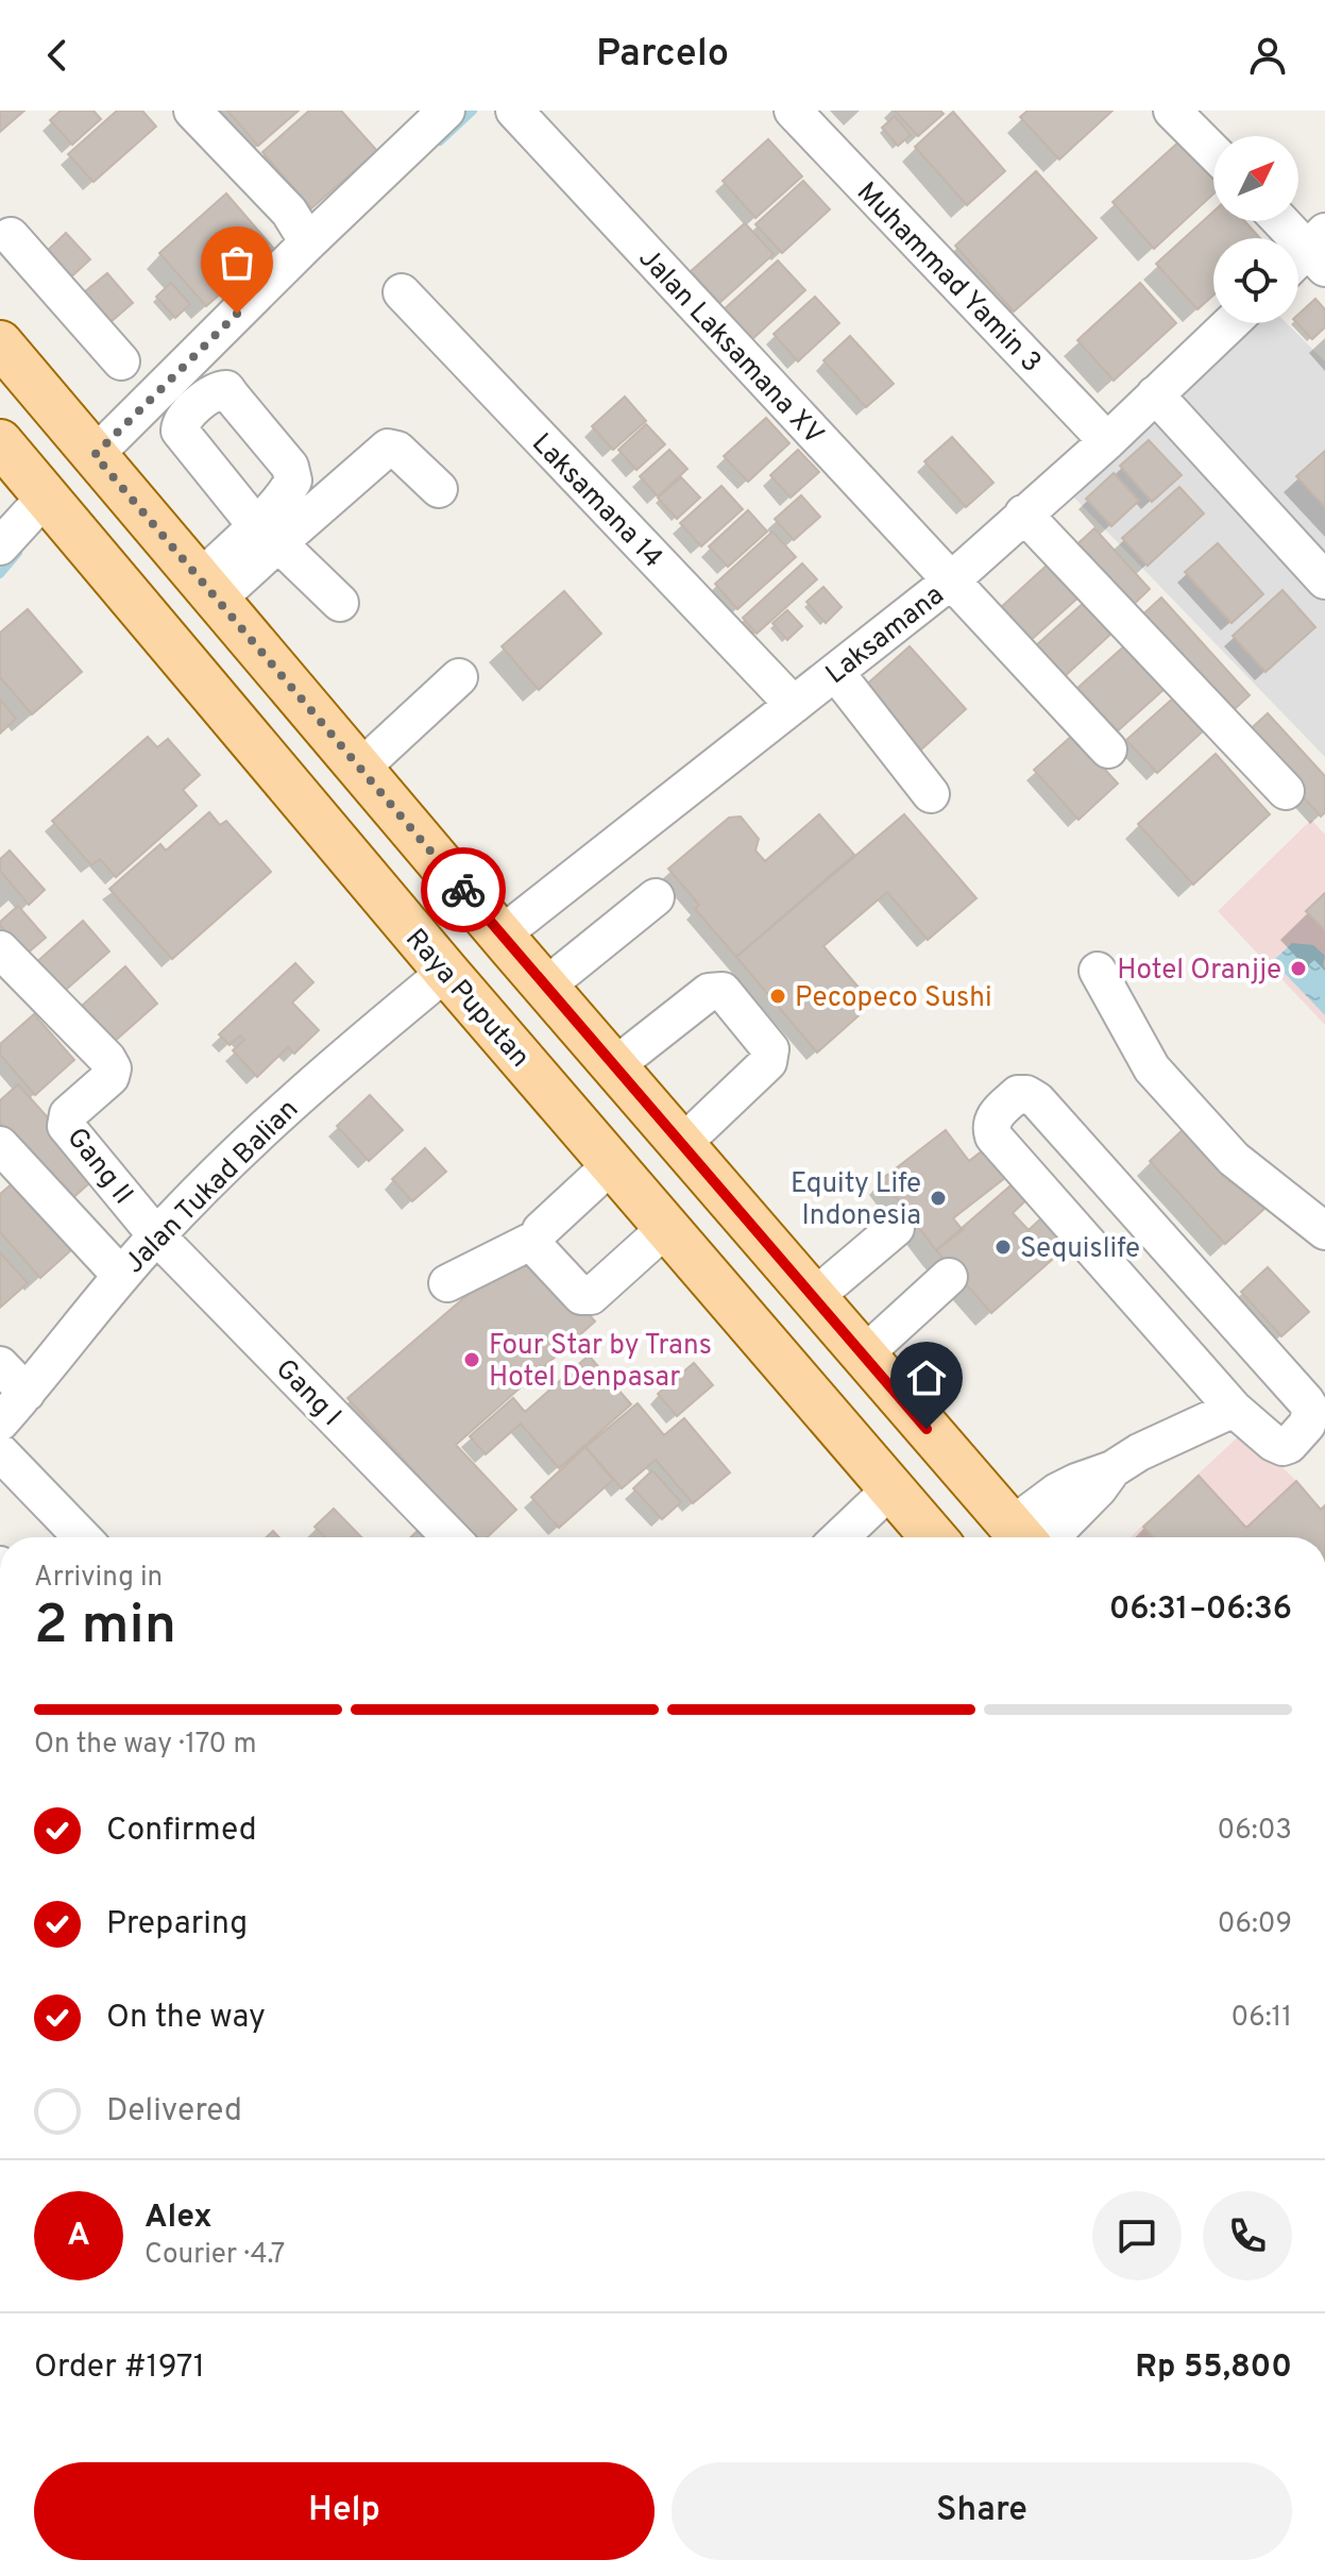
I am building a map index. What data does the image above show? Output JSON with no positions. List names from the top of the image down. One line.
{"streets":{"main road":["Raya Puputan"],"street":["Muhammad Yamin 3","Jalan Laksamana XV","Laksamana 14","Laksamana","Gang II","Jalan Tukad Balian","Gang I"]},"crossings":[["Muhammad Yamin 3","Laksamana"],["Jalan Laksamana XV","Laksamana"],["Laksamana 14","Laksamana"],["Raya Puputan","Jalan Tukad Balian"],["Gang II","Jalan Tukad Balian"],["Gang II","Gang I"],["Jalan Tukad Balian","Gang I"]],"places":["Hotel Oranjje","Pecopeco Sushi","Equity Life Indonesia","Sequislife","Four Star by Trans Hotel Denpasar"],"north":"top right","page":{"header":"Parcelo","heading":["2 min","Arriving in","06:31–06:36"],"panel":["Alex","Courier · 4.7","Order #1971","Rp 55,800"],"bar":"On the way · 170 m","list":[["Confirmed","06:03"],["Preparing","06:09"],["On the way","06:11"],"Delivered"],"round":"A","buttons":["Help","Share"]}}
